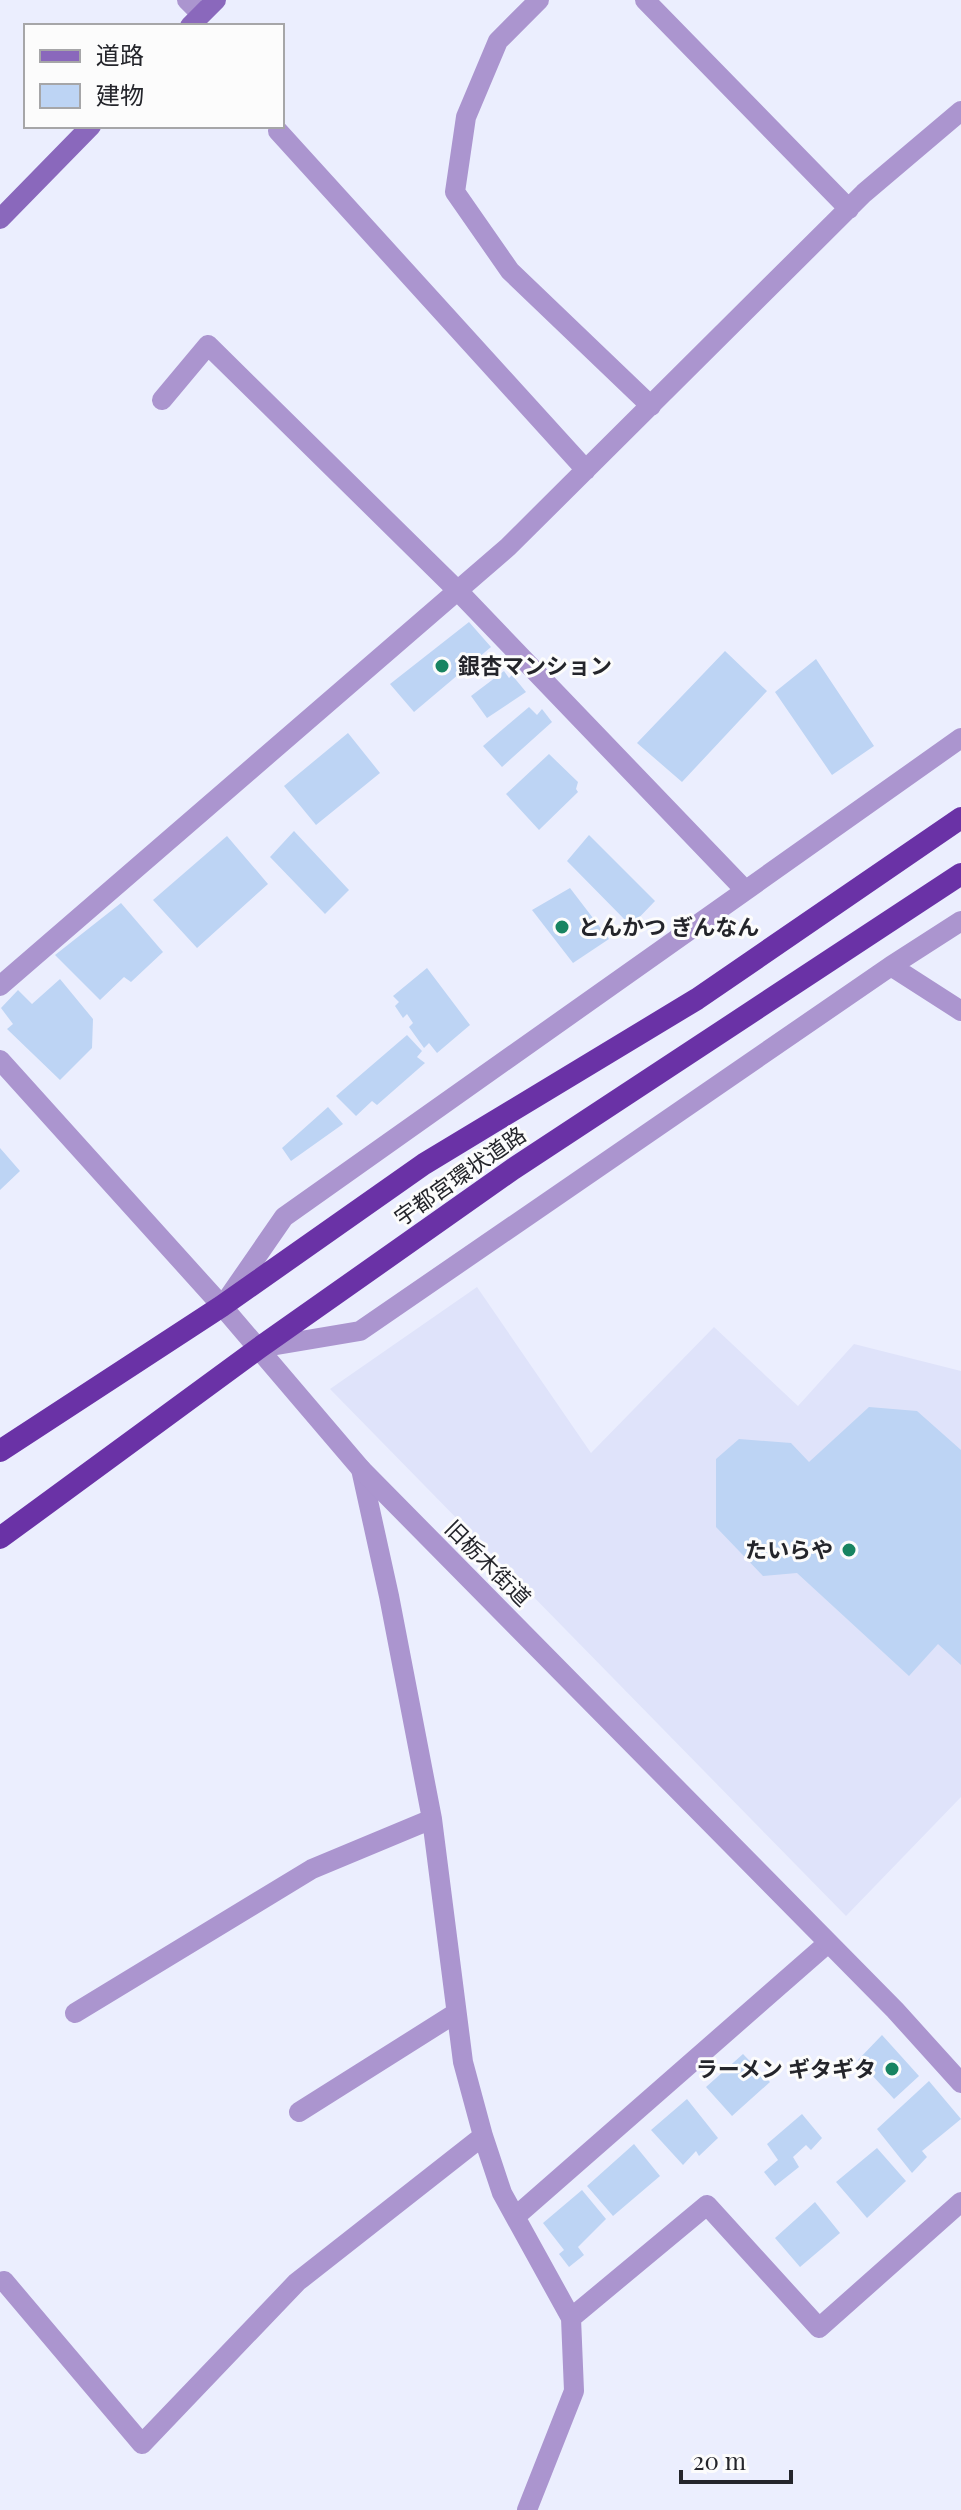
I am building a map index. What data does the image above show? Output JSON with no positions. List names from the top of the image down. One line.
{"streets":{"highway":["宇都宮環状道路"],"street":["旧栃木街道"]},"crossings":[["宇都宮環状道路","旧栃木街道"]],"places":["銀杏マンション","とんかつ ぎんなん","たいらや","ラーメン ギタギタ"],"legend":["道路","建物"],"scale_bar":"20 m"}
